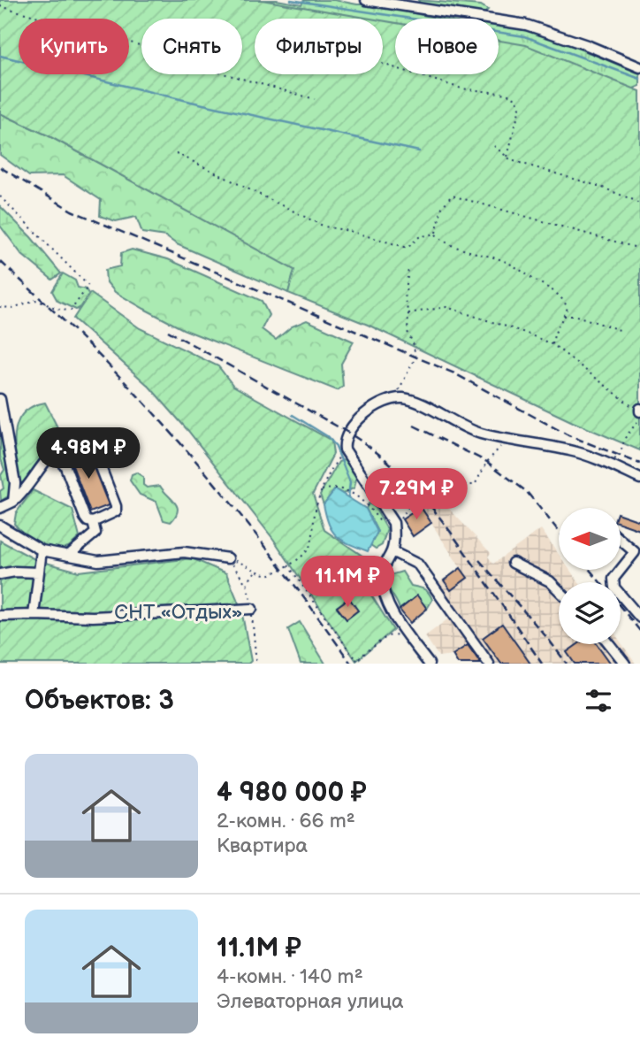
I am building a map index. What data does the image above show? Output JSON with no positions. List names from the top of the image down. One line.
{"parks":["СНТ «Отдых»"],"north":"left","page":{"chip":["Купить","Снять","Фильтры","Новое"],"price":["4.98M ₽","7.29M ₽","11.1M ₽"],"heading":"Объектов: 3","list":[{"name":"4 980 000 ₽","note":"2-комн. · 66 m² · Квартира"},{"name":"11.1M ₽","note":"4-комн. · 140 m² · Элеваторная улица"}]}}
